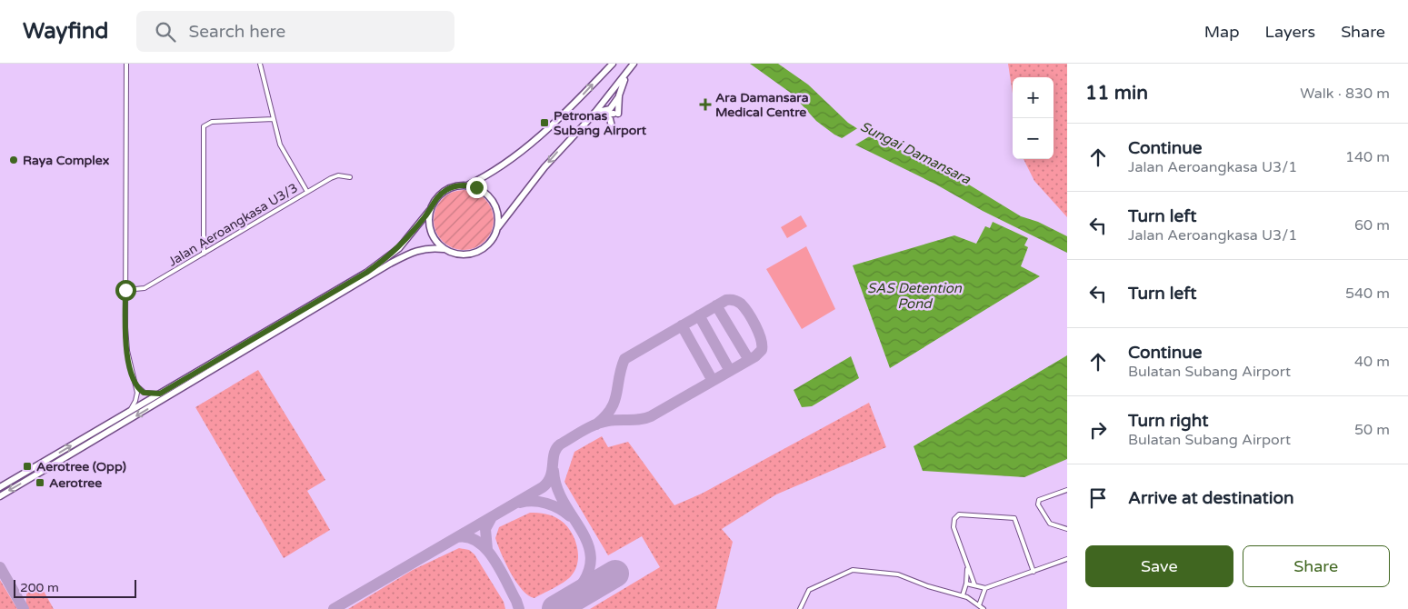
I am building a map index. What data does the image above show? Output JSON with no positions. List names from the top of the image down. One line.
{"streets":{"street":["Jalan Aeroangkasa U3/3"]},"water":["Sungai Damansara","SAS Detention Pond"],"places":{"health":["Ara Damansara Medical Centre"],"transit":["Petronas Subang Airport","Aerotree (Opp)","Aerotree"],"other":["Raya Complex"]},"scale_bar":"200 m","page":{"header":"Wayfind","search":"Search here","nav":["Map","Layers","Share"],"heading":["11 min","Walk · 830 m"],"map_buttons":["+","−"],"list":[["Continue","Jalan Aeroangkasa U3/1","140 m"],["Turn left","Jalan Aeroangkasa U3/1","60 m"],["Turn left","540 m"],["Continue","Bulatan Subang Airport","40 m"],["Turn right","Bulatan Subang Airport","50 m"],"Arrive at destination"],"buttons":["Save","Share"],"scale":"200 m"}}
